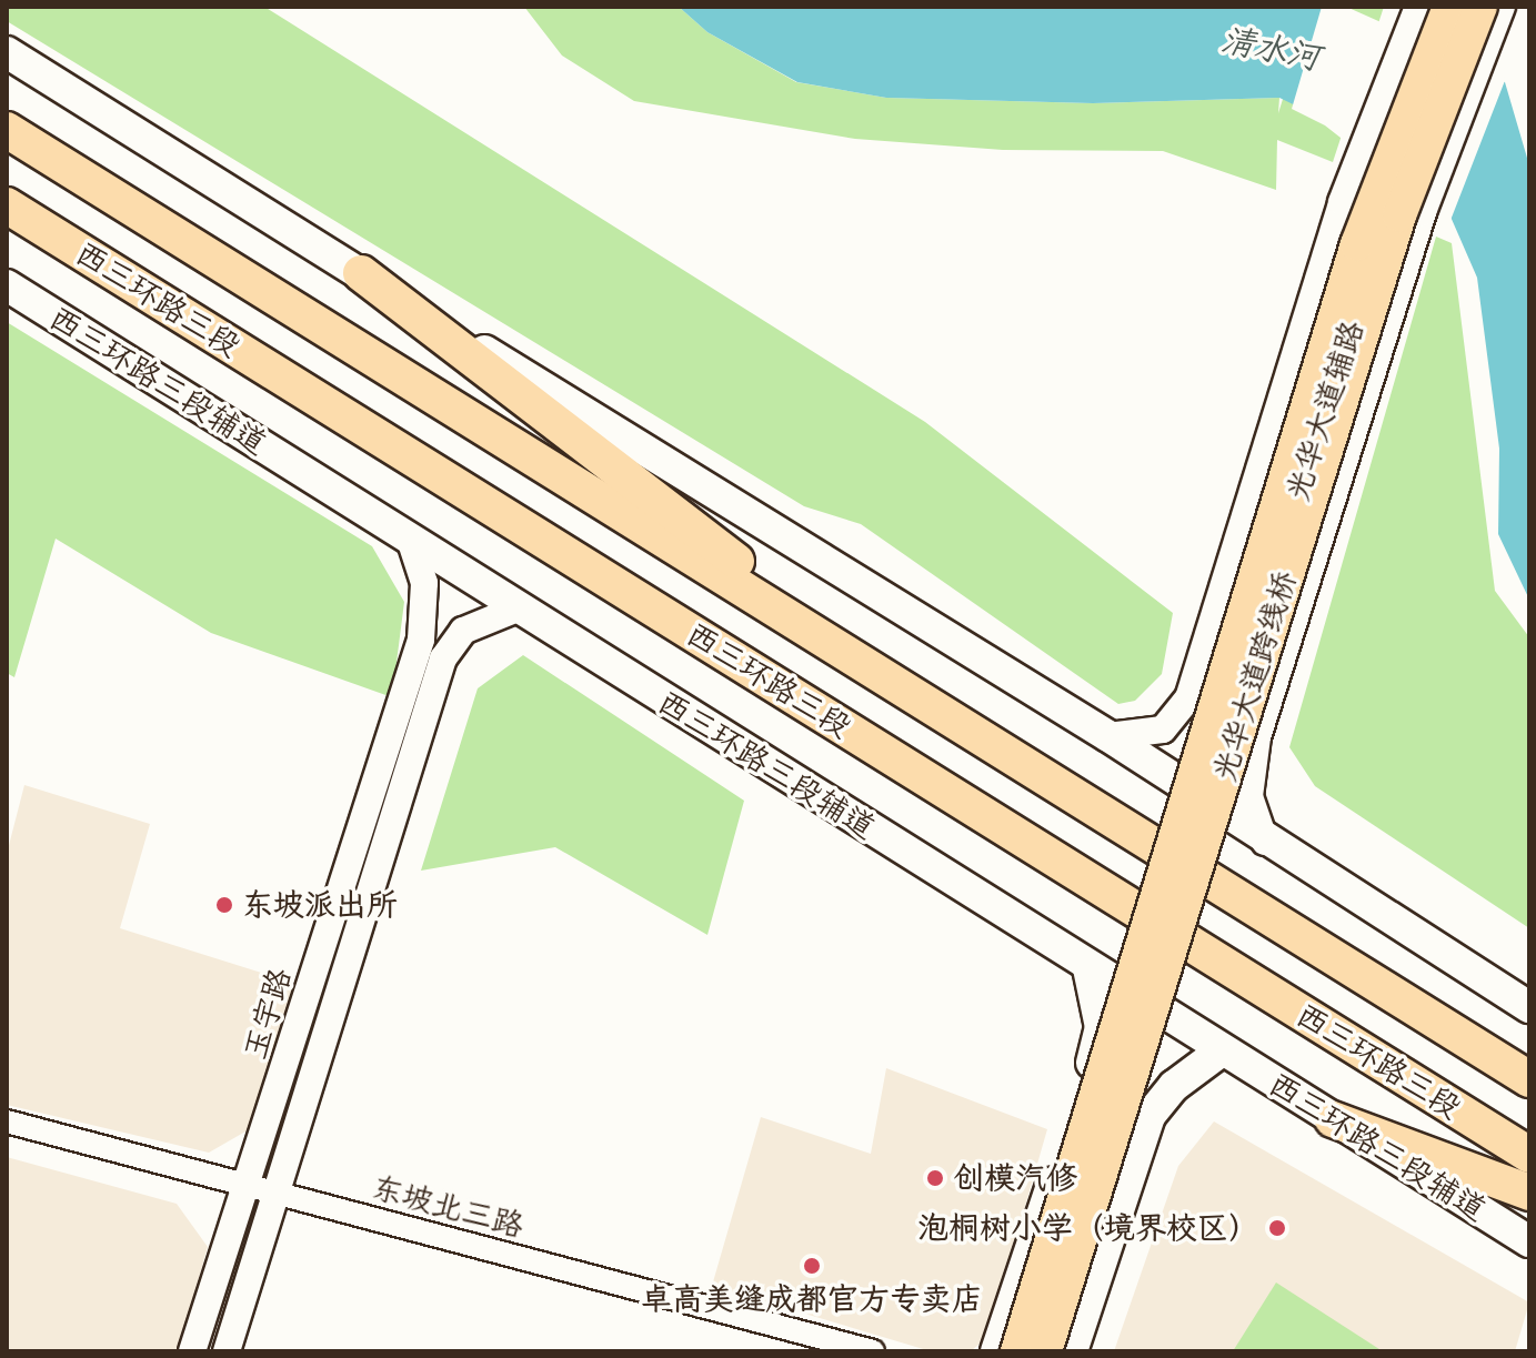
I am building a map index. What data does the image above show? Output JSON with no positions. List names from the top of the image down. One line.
{"streets":{"highway":["西三环路三段"],"main road":["西三环路三段辅道","光华大道跨线桥"],"street":["光华大道辅路","玉宇路","东坡北三路"]},"crossings":[["西三环路三段辅道","玉宇路"],["玉宇路","东坡北三路"]],"water":["清水河"],"places":["东坡派出所","创模汽修","泡桐树小学（境界校区）","卓高美缝成都官方专卖店"]}
